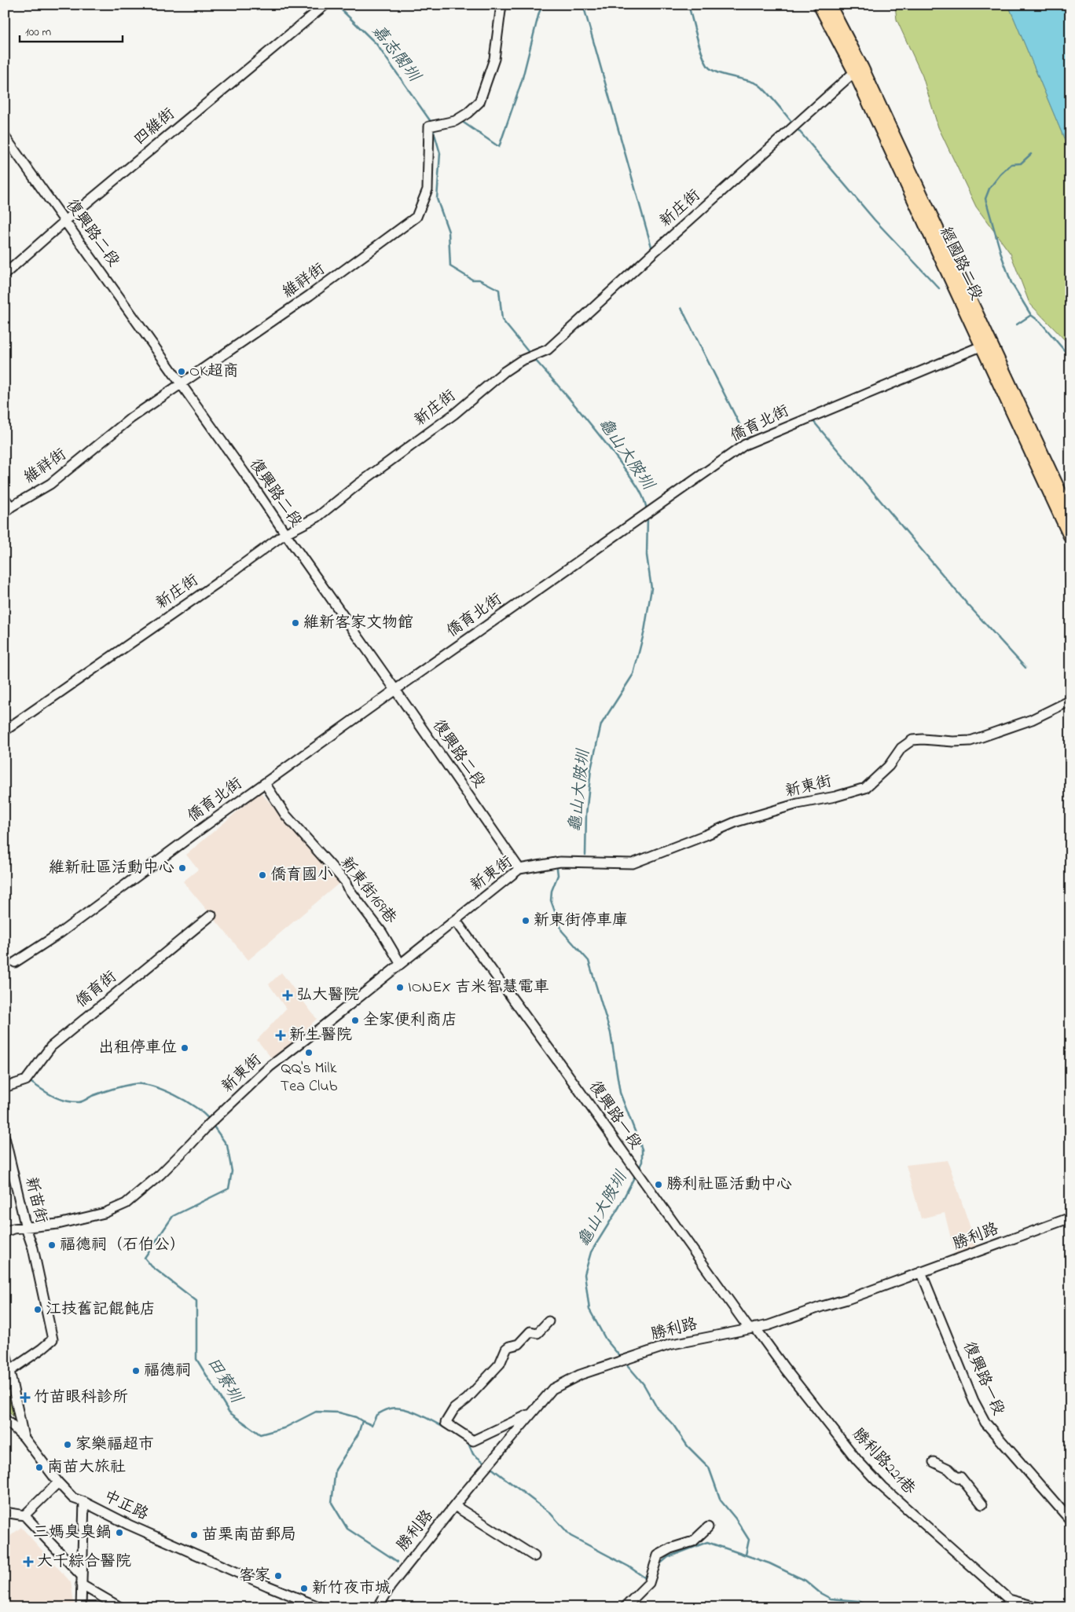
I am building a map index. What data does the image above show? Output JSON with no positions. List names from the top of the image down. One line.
{"streets":{"main road":["經國路二段"],"street":["四維街","新庄街","復興路二段","維祥街","僑育北街","新東街","新東街169巷","僑育街","復興路一段","新苗街","勝利路","勝利路221巷","中正路"]},"crossings":[["四維街","復興路二段"],["新庄街","復興路二段"],["新庄街","經國路二段"],["復興路二段","維祥街"],["復興路二段","僑育北街"],["復興路二段","新東街"],["經國路二段","僑育北街"],["僑育北街","新東街169巷"],["新東街","新東街169巷"],["新東街","復興路一段"],["新東街","新苗街"],["復興路一段","勝利路"],["復興路一段","勝利路221巷"],["新苗街","中正路"],["勝利路","勝利路221巷"]],"water":["嘉志閣圳","龜山大陂圳","田寮圳"],"places":{"other":["OK超商","維新客家文物館","維新社區活動中心","僑育國小","新東街停車庫","IONEX 吉米智慧電車","全家便利商店","出租停車位","QQ's Milk Tea Club","勝利社區活動中心","福德祠（石伯公）","江技舊記餛飩店","福德祠","家樂福超市","南苗大旅社","三媽臭臭鍋","苗栗南苗郵局","客家","新竹夜市城"],"health":["弘大醫院","新生醫院","竹苗眼科診所","大千綜合醫院"]},"scale_bar":"100 m"}
